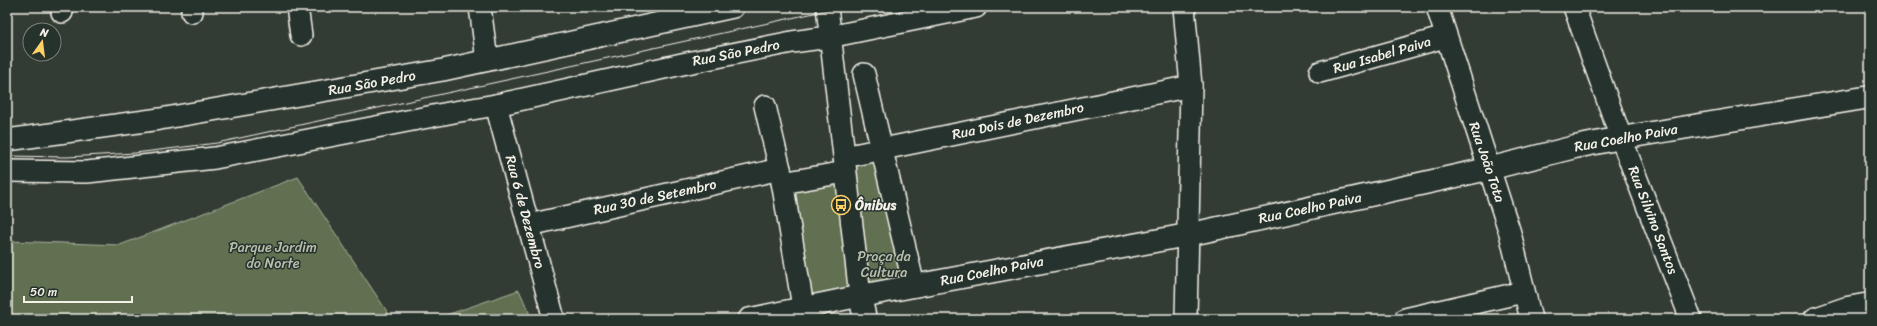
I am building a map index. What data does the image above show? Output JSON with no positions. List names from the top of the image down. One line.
{"streets":{"main road":["Rua Coelho Paiva"],"street":["Rua São Pedro","Rua Isabel Paiva","Rua Dois de Dezembro","Rua João Tota","Rua 30 de Setembro","Rua 6 de Dezembro","Rua Silvino Santos"]},"crossings":[["Rua São Pedro","Rua 6 de Dezembro"],["Rua Isabel Paiva","Rua João Tota"],["Rua Dois de Dezembro","Rua 30 de Setembro"],["Rua Coelho Paiva","Rua João Tota"],["Rua Coelho Paiva","Rua Silvino Santos"],["Rua 30 de Setembro","Rua 6 de Dezembro"]],"parks":["Parque Jardim do Norte","Praça da Cultura"],"places":{"bus stop":["Ônibus"]},"scale_bar":"50 m","north":"top"}
